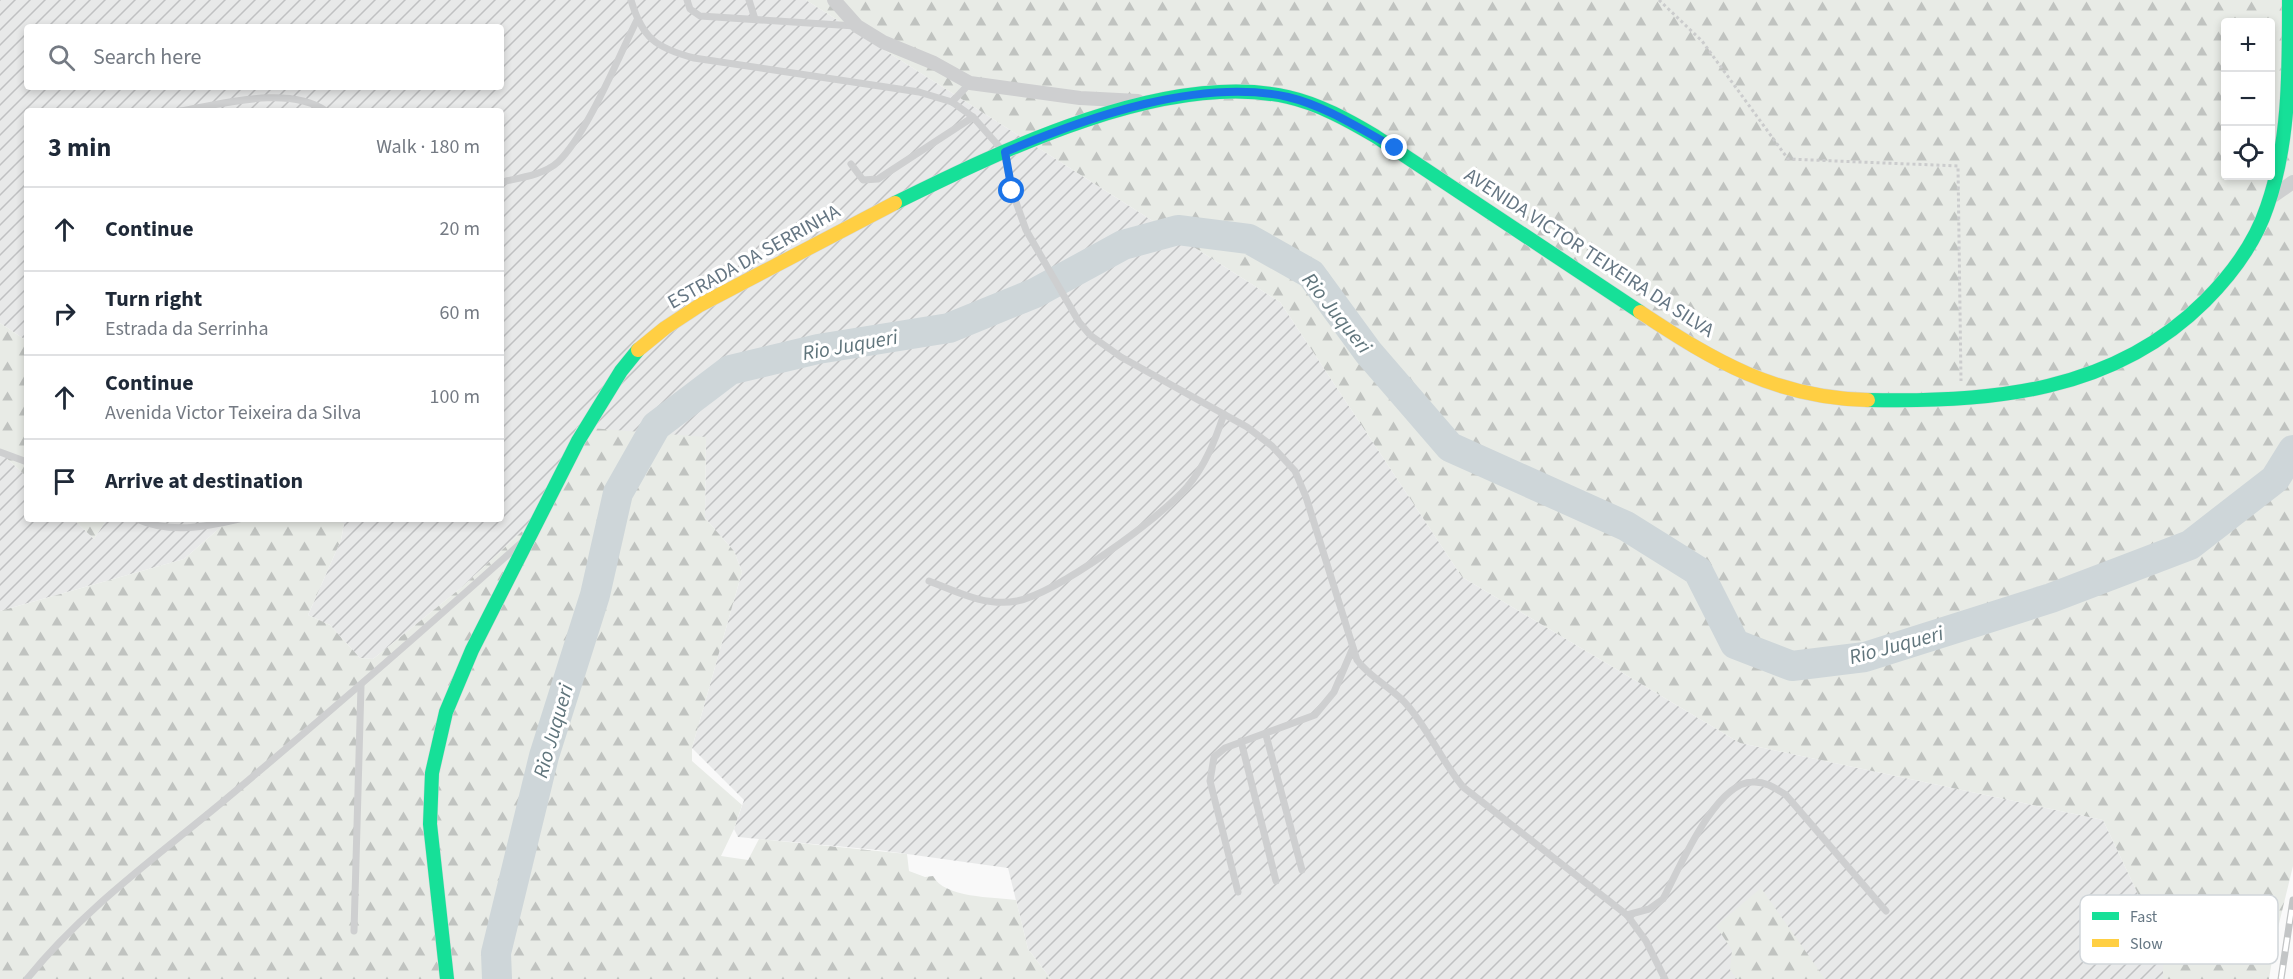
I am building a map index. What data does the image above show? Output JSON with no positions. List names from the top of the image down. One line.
{"streets":{"street":["AVENIDA VICTOR TEIXEIRA DA SILVA","ESTRADA DA SERRINHA"]},"crossings":[["AVENIDA VICTOR TEIXEIRA DA SILVA","ESTRADA DA SERRINHA"]],"water":["Rio Juqueri"],"legend":["Fast","Slow"],"page":{"map_buttons":["+","−"],"search":"Search here","heading":["3 min","Walk · 180 m"],"list":[["Continue","20 m"],["Turn right","Estrada da Serrinha","60 m"],["Continue","Avenida Victor Teixeira da Silva","100 m"],"Arrive at destination"]}}
